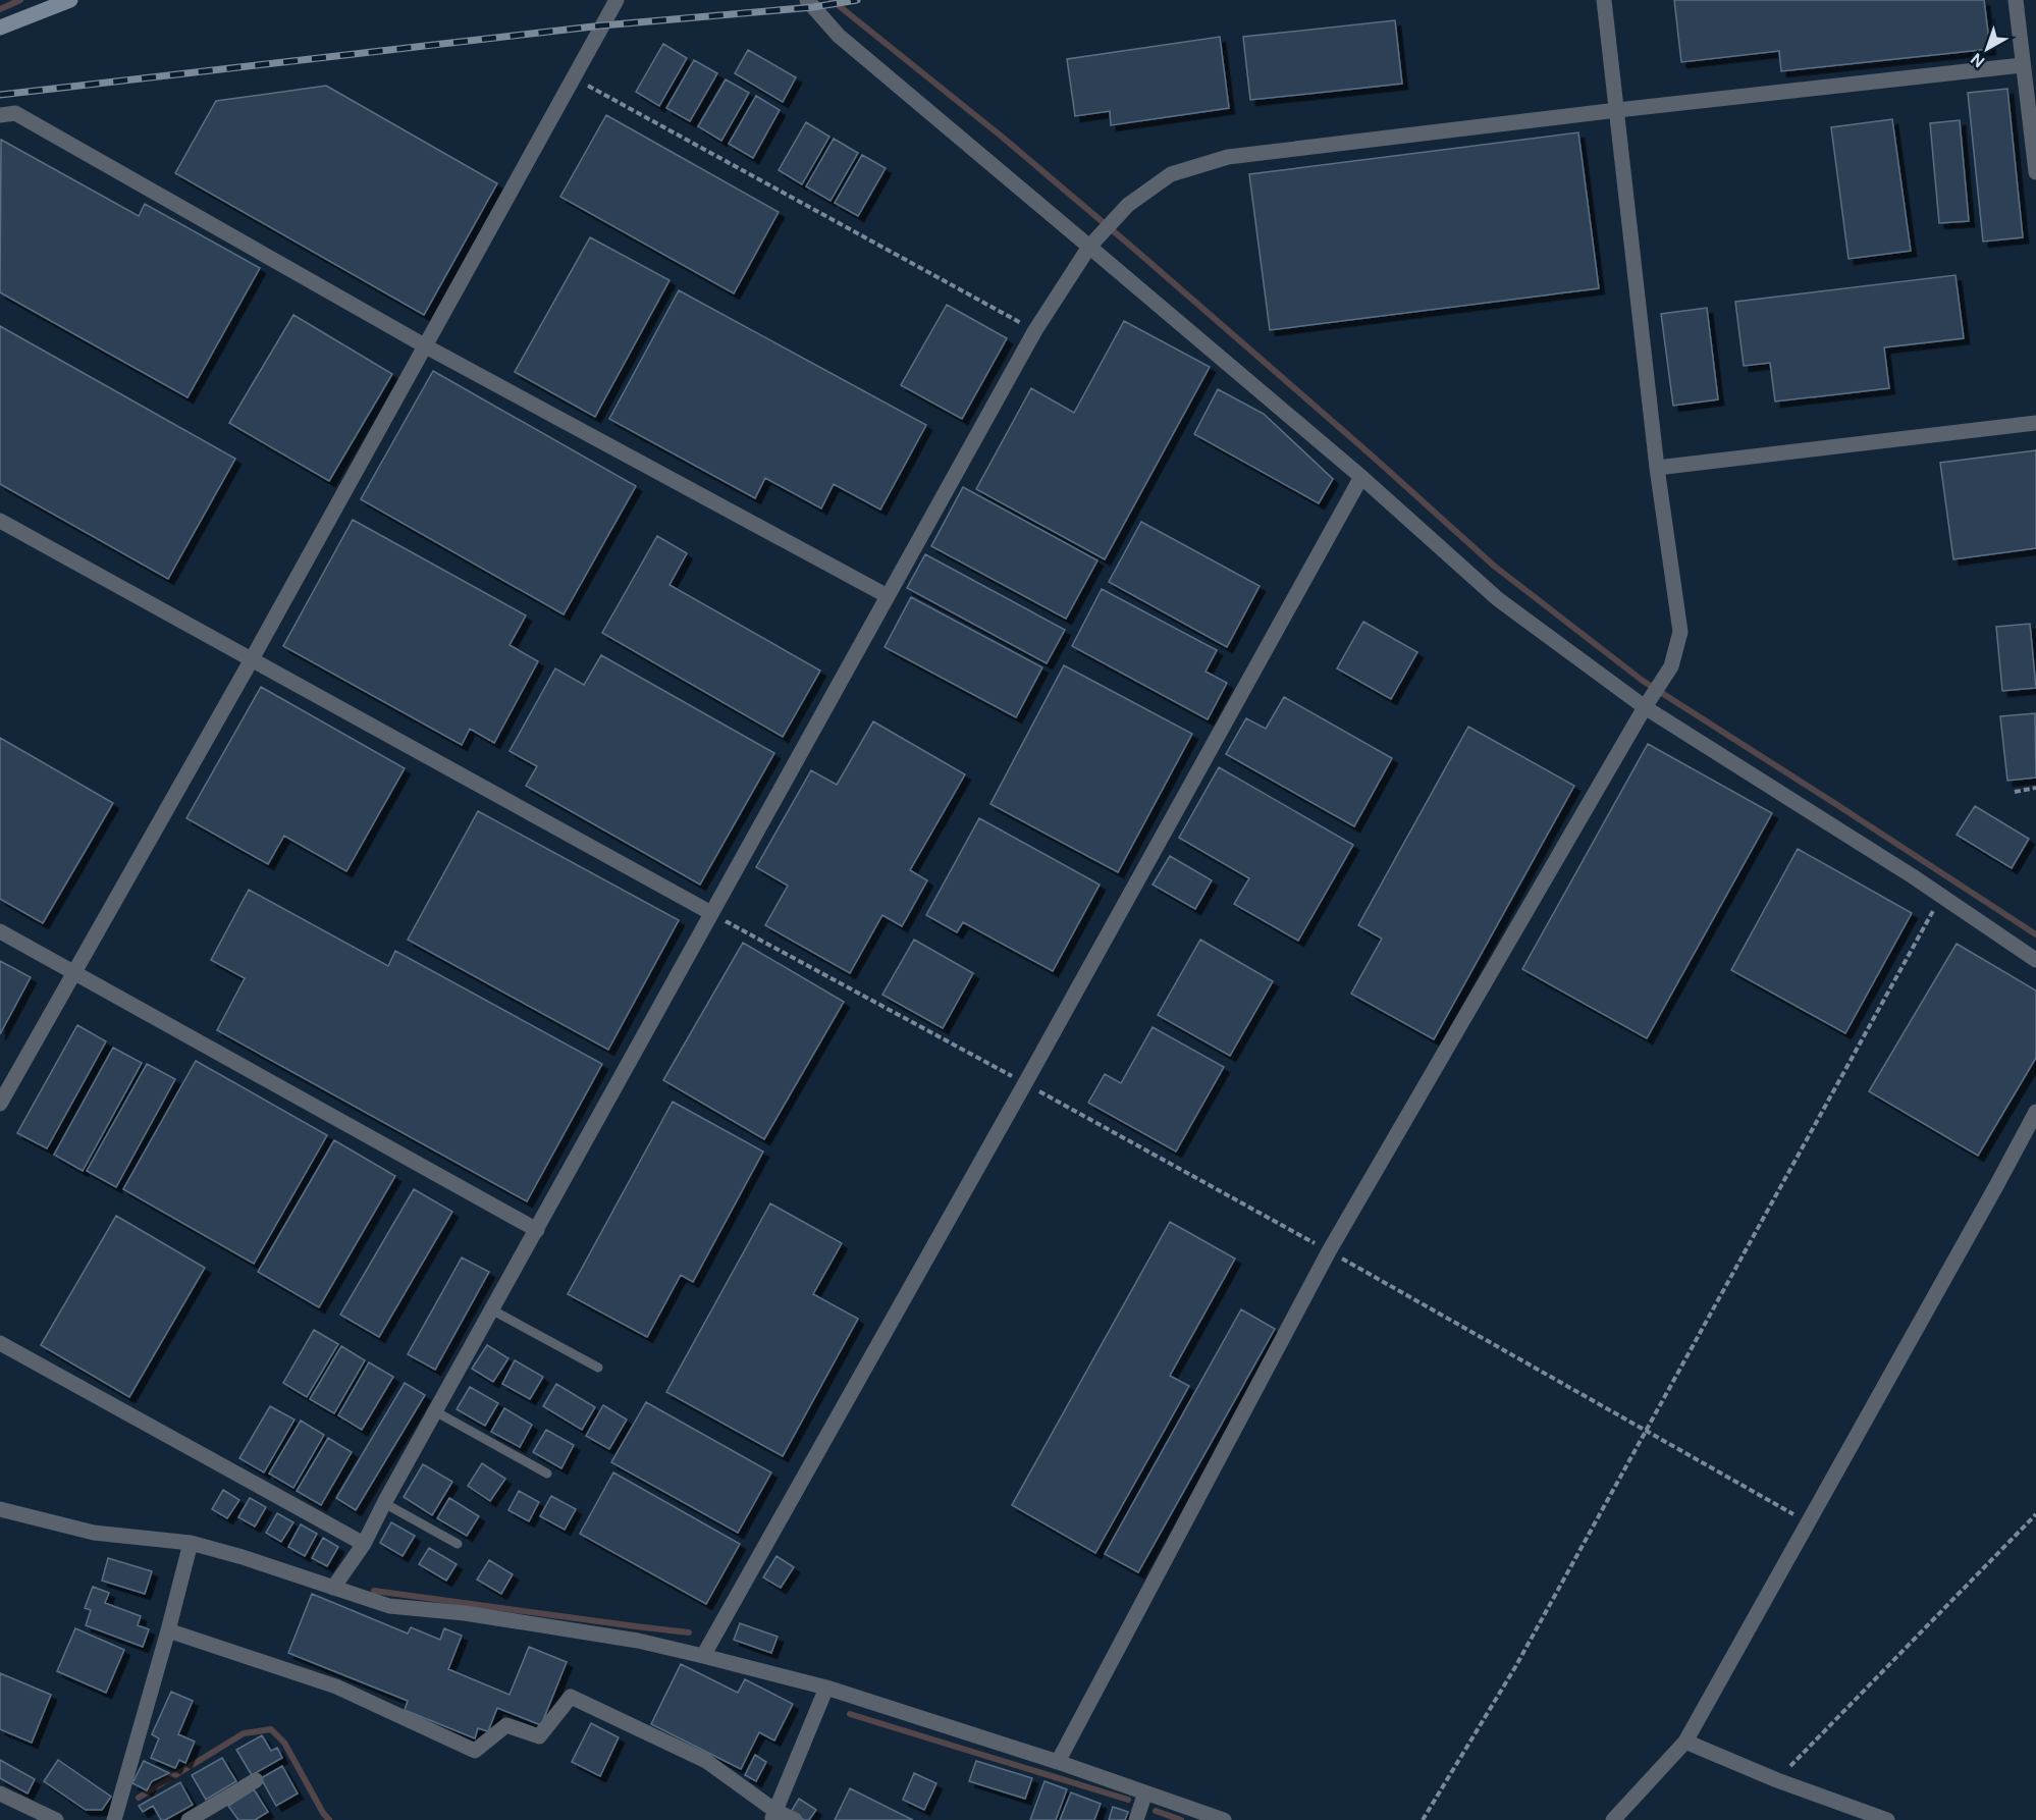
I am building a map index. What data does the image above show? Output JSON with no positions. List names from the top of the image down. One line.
{"north":"bottom left"}
